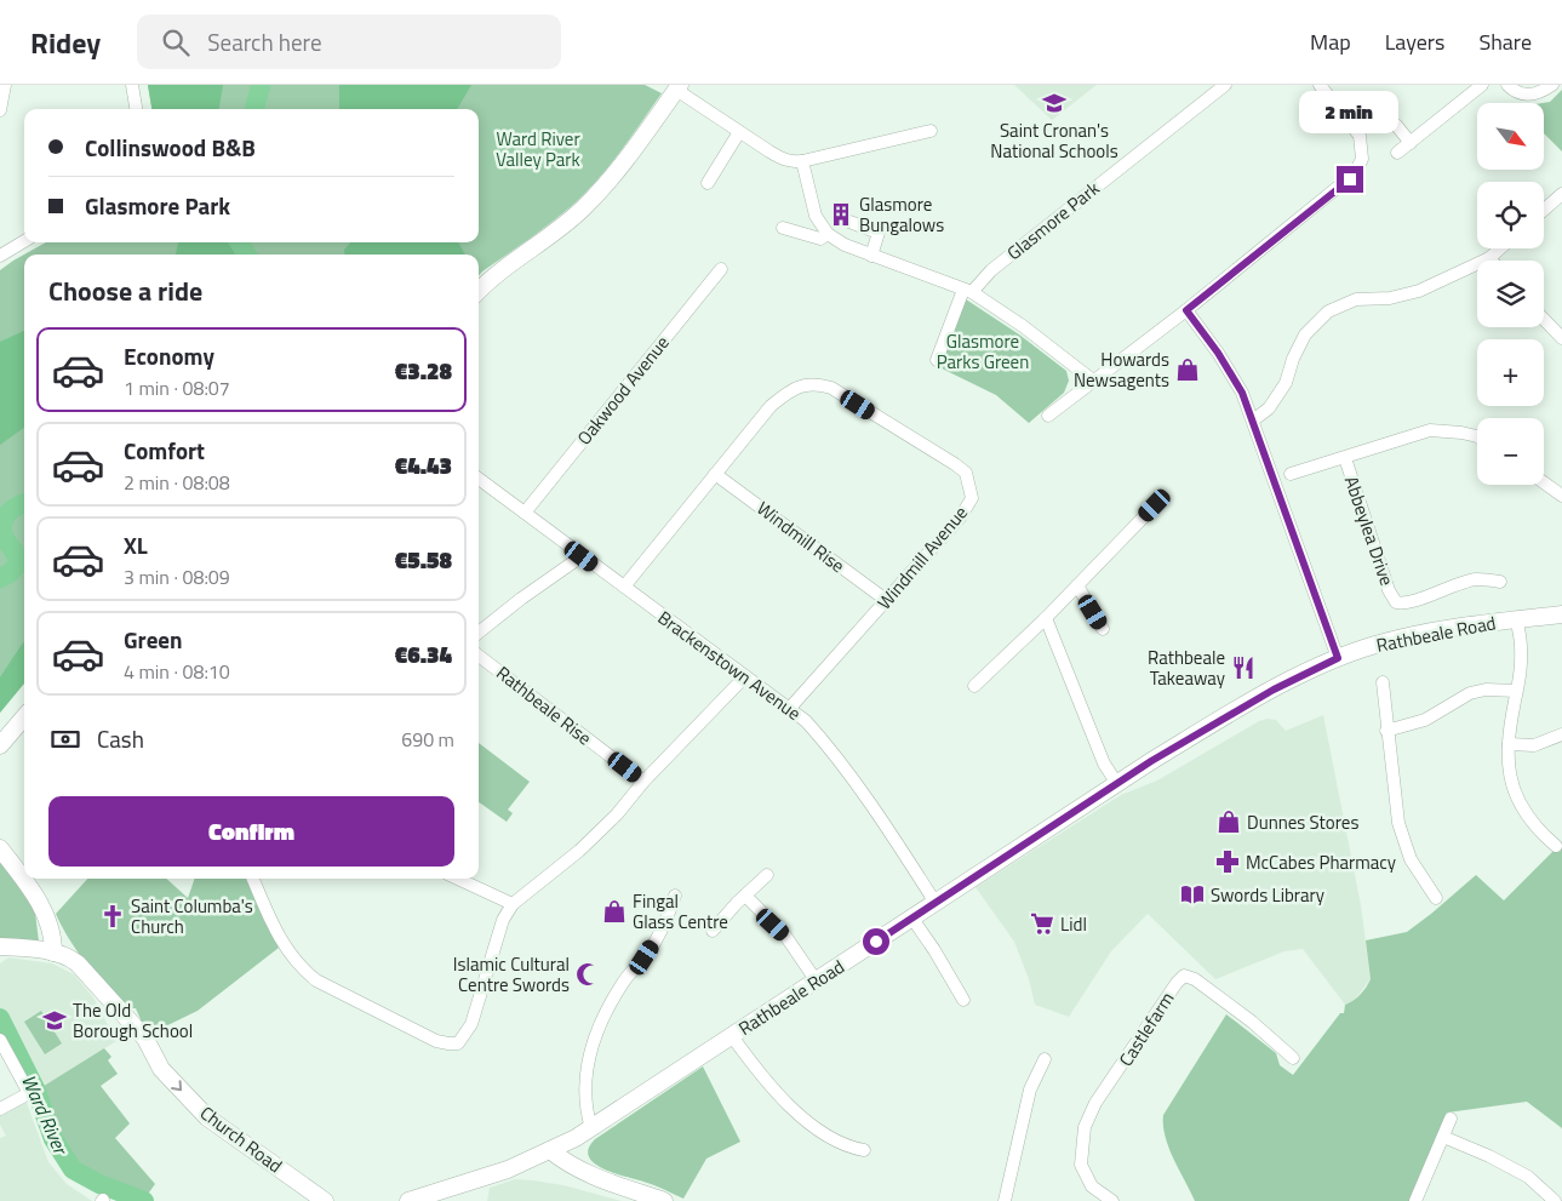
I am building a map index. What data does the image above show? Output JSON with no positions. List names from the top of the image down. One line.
{"streets":{"main road":["Rathbeale Road","Church Road"],"street":["Glasmore Park","Oakwood Avenue","Abbeylea Drive","Windmill Rise","Windmill Avenue","Brackenstown Avenue","Rathbeale Rise","Castlefarm"]},"crossings":[["Oakwood Avenue","Brackenstown Avenue"],["Windmill Rise","Windmill Avenue"],["Windmill Avenue","Brackenstown Avenue"],["Rathbeale Road","Brackenstown Avenue"]],"one_way":["Church Road"],"water":["Ward River"],"parks":["Ward River Valley Park","Glasmore Parks Green"],"places":{"school or university":["Saint Cronan's National Schools","The Old Borough School"],"building":["Glasmore Bungalows"],"shop":["Howards Newsagents","Dunnes Stores","Fingal Glass Centre"],"restaurant":["Rathbeale Takeaway"],"pharmacy":["McCabes Pharmacy"],"library":["Swords Library"],"church":["Saint Columba's Church"],"supermarket":["Lidl"],"mosque":["Islamic Cultural Centre Swords"]},"north":"bottom right","page":{"header":"Ridey","search":"Search here","nav":["Map","Layers","Share"],"bubble":"2 min","map_buttons":["+","−"],"banner":["Collinswood B&B","Glasmore Park"],"heading":"Choose a ride","list":[{"name":"Economy","note":"1 min · 08:07","value":"€3.28"},{"name":"Comfort","note":"2 min · 08:08","value":"€4.43"},{"name":"XL","note":"3 min · 08:09","value":"€5.58"},{"name":"Green","note":"4 min · 08:10","value":"€6.34"}],"pay":["Cash","690 m"],"buttons":"Confirm"}}
